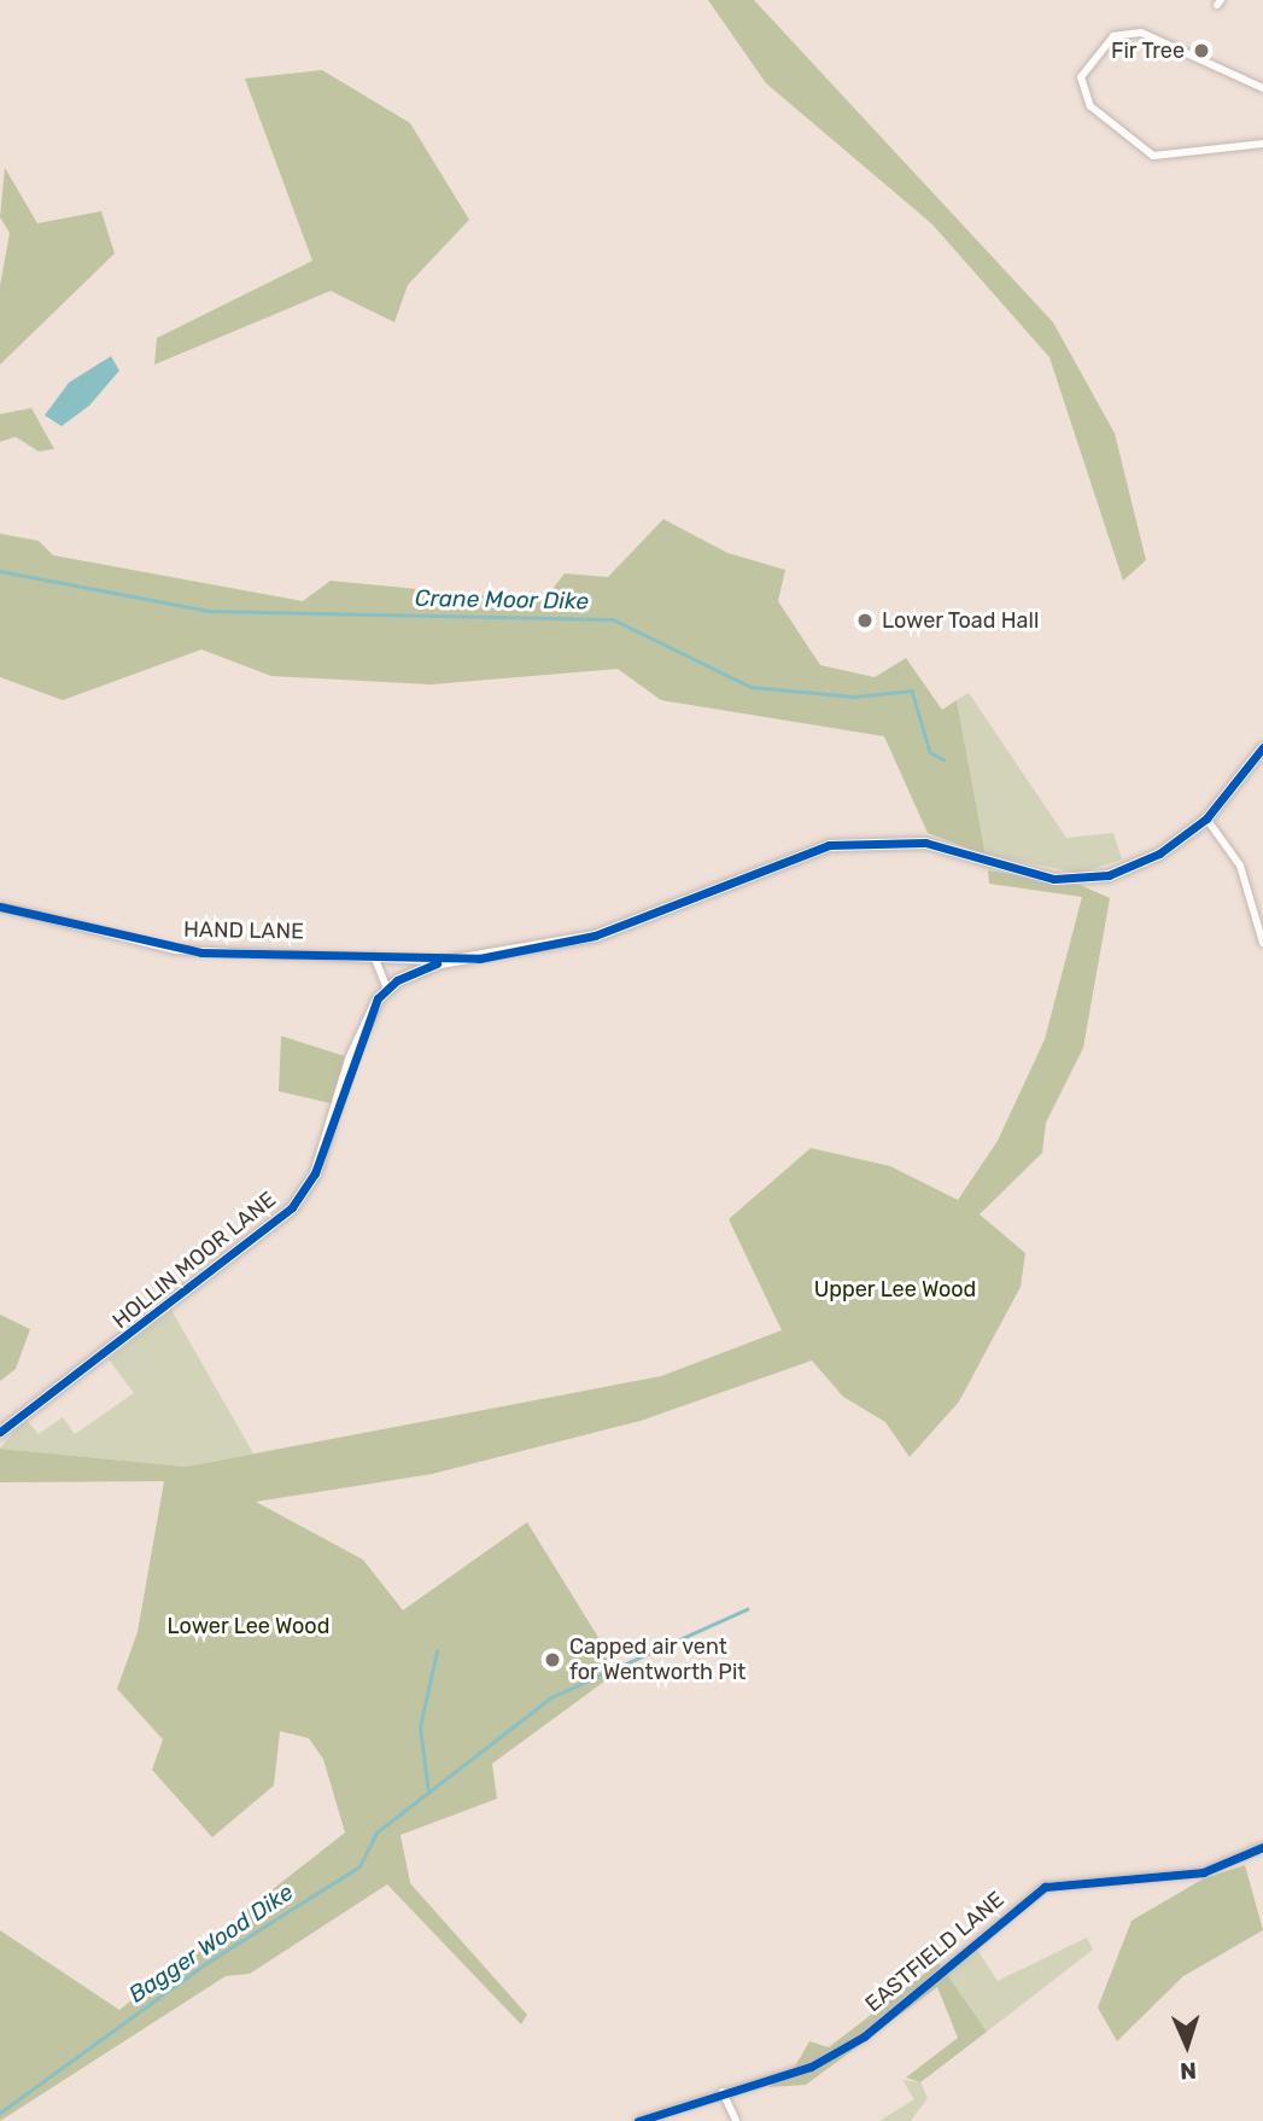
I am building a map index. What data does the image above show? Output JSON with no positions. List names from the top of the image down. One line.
{"streets":{"street":["HAND LANE","HOLLIN MOOR LANE","EASTFIELD LANE"]},"water":["Crane Moor Dike","Bagger Wood Dike"],"parks":["Upper Lee Wood","Lower Lee Wood"],"places":["Fir Tree","Lower Toad Hall","Capped air vent for Wentworth Pit"],"north":"bottom"}
